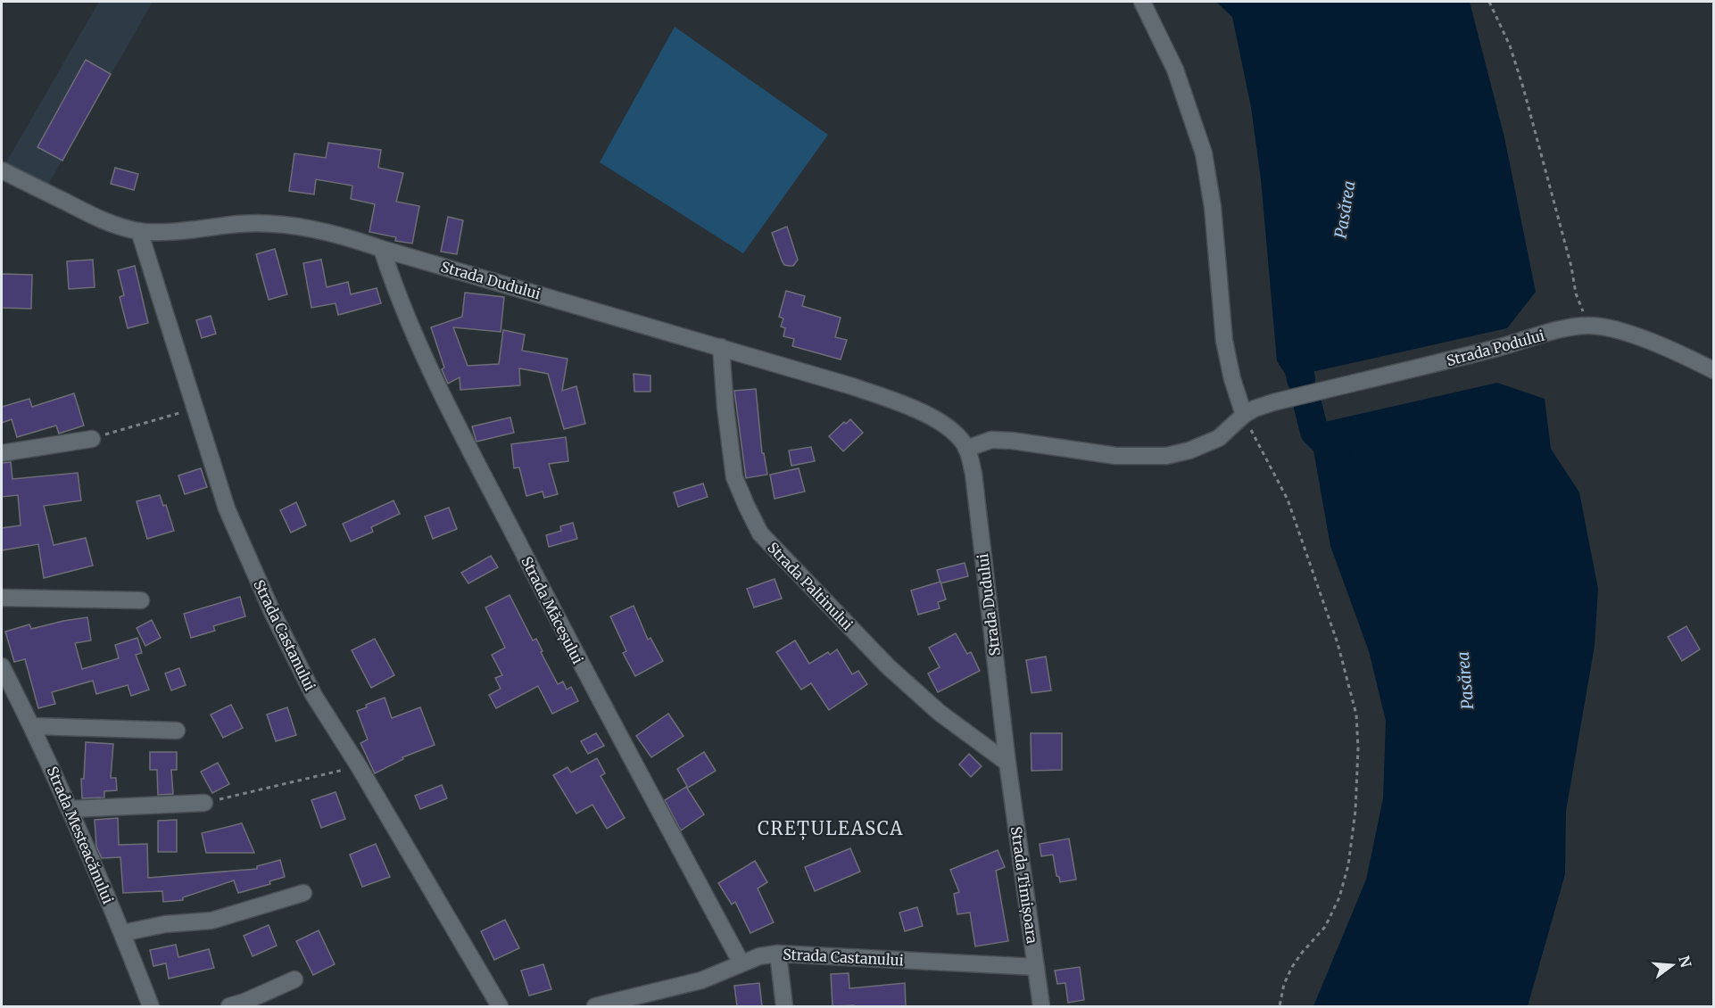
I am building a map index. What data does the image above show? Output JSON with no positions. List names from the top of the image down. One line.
{"streets":{"street":["Strada Dudului","Strada Podului","Strada Paltinului","Strada Măceșului","Strada Castanului","Strada Mesteacănului","Strada Timișoara"]},"crossings":[["Strada Dudului","Strada Paltinului"],["Strada Dudului","Strada Măceșului"],["Strada Dudului","Strada Castanului"],["Strada Dudului","Strada Timișoara"],["Strada Paltinului","Strada Timișoara"],["Strada Măceșului","Strada Castanului"],["Strada Castanului","Strada Timișoara"]],"districts":["CREȚULEASCA"],"water":["Pasărea"],"north":"right"}
